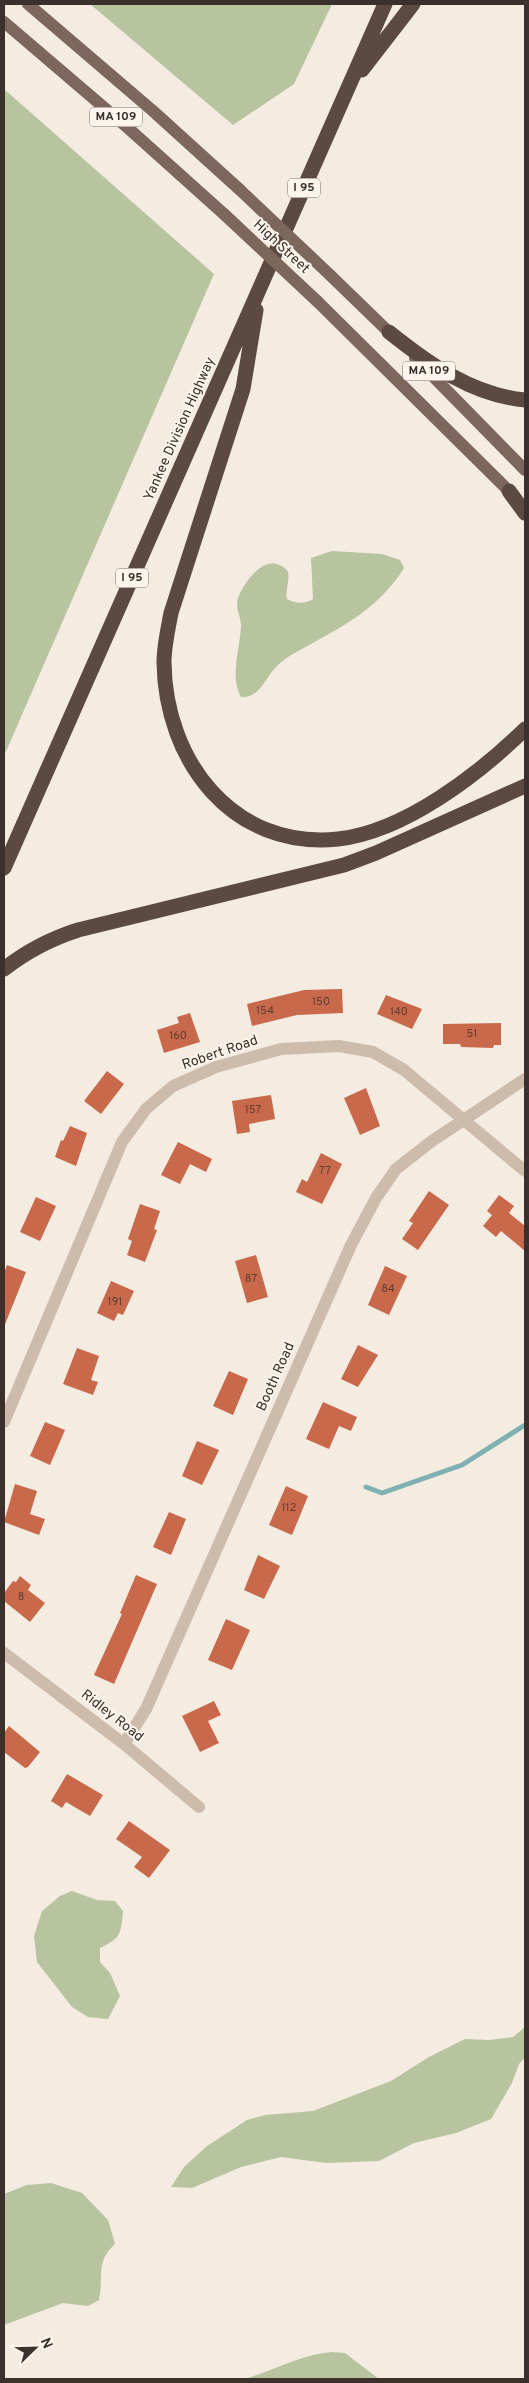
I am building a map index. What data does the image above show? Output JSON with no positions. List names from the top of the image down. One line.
{"streets":{"highway":["I 95","Yankee Division Highway"],"main road":["MA 109","High Street"],"street":["Robert Road","Booth Road","Ridley Road"]},"crossings":[["Robert Road","Booth Road"],["Booth Road","Ridley Road"]],"house_numbers":["150","154","140","51","160","157","77","87","84","191","112","8"],"north":"top right"}
